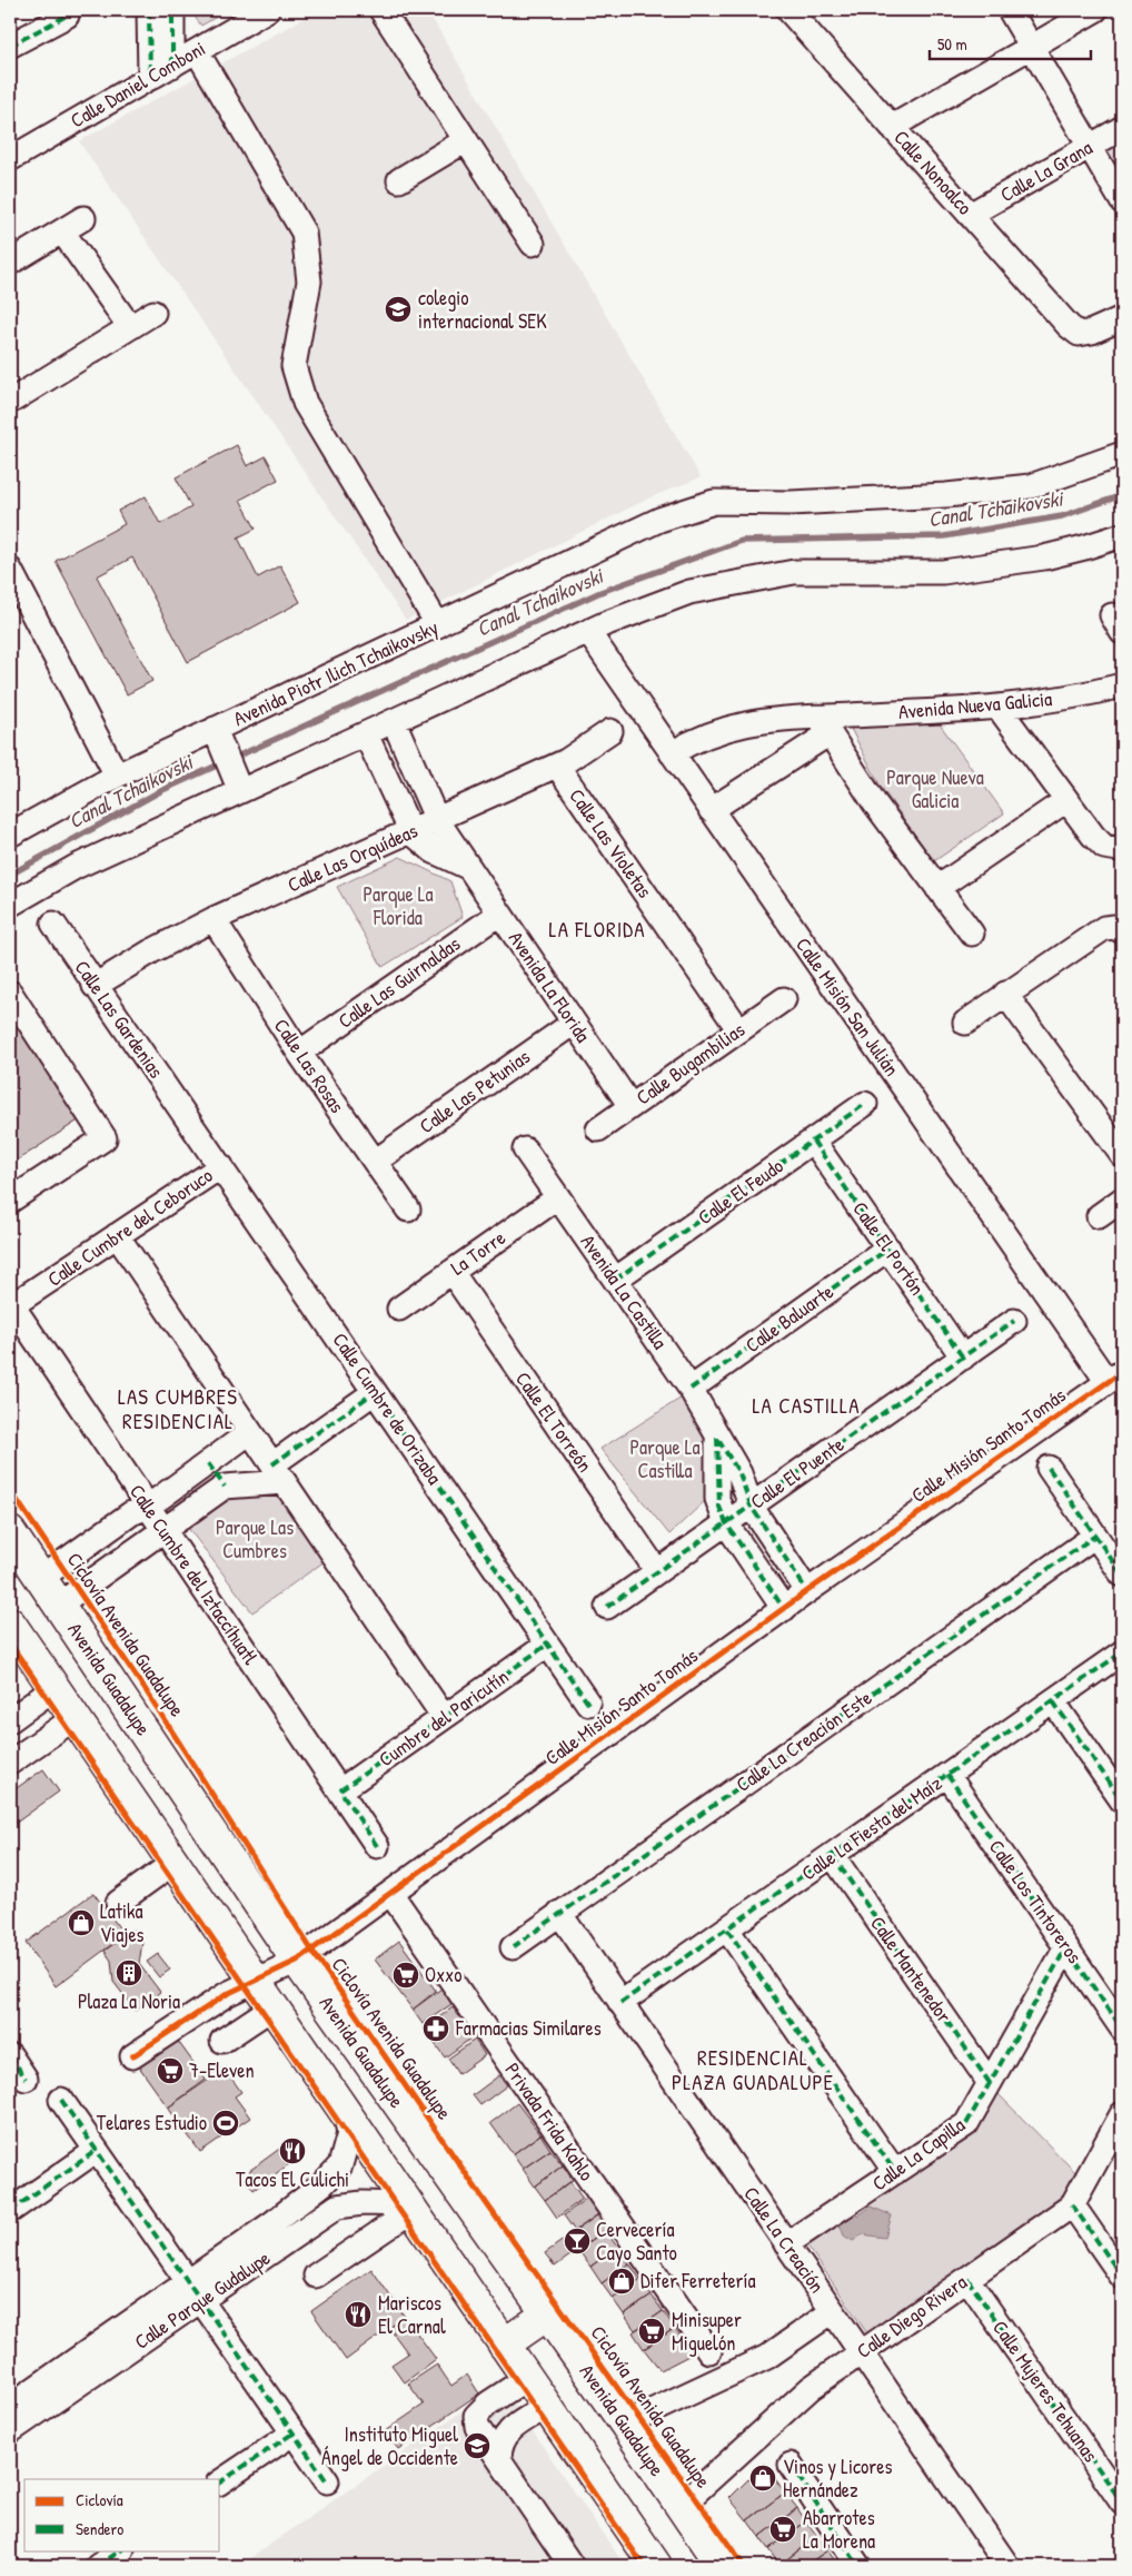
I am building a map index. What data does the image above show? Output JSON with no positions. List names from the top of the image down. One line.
{"streets":{"main road":["Avenida Guadalupe"],"street":["Calle Daniel Comboni","Calle La Grana","Calle Nonoalco","Avenida Piotr Ilich Tchaikovsky","Avenida Nueva Galicia","Calle Las Violetas","Calle Las Orquídeas","Calle Las Guirnaldas","Avenida La Florida","Calle Misión San Julián","Calle Las Gardenias","Calle Bugambilias","Calle Las Rosas","Calle Las Petunias","Calle El Feudo","Calle Cumbre del Ceboruco","Calle El Portón","La Torre","Avenida La Castilla","Calle Baluarte","Calle Cumbre de Orizaba","Calle El Torreón","Calle Misión Santo Tomás","Calle El Puente","Calle Cumbre del Iztaccíhuatl","Cumbre del Paricutín","Calle La Creación Este","Calle La Fiesta del Maíz","Calle Los Tintoreros","Calle Mantenedor","Privada Frida Kahlo","Calle La Capilla","Calle La Creación","Calle Parque Gudalupe","Calle Diego Rivera","Calle Mujeres Tehuanas"],"cycle path":["Ciclovía Avenida Guadalupe"]},"crossings":[["Calle La Grana","Calle Nonoalco"],["Avenida Nueva Galicia","Calle Misión San Julián"],["Calle Las Violetas","Calle Las Orquídeas"],["Calle Las Violetas","Calle Bugambilias"],["Calle Las Orquídeas","Avenida La Florida"],["Calle Las Orquídeas","Calle Las Gardenias"],["Calle Las Orquídeas","Calle Las Rosas"],["Calle Las Guirnaldas","Avenida La Florida"],["Calle Las Guirnaldas","Calle Las Rosas"],["Avenida La Florida","Calle Bugambilias"],["Avenida La Florida","Calle Las Petunias"],["Calle Misión San Julián","Calle Misión Santo Tomás"],["Calle Las Gardenias","Calle Cumbre de Orizaba"],["Calle Las Rosas","Calle Las Petunias"],["Calle El Feudo","Calle El Portón"],["Calle El Feudo","Avenida La Castilla"],["Calle Cumbre del Ceboruco","Calle Cumbre de Orizaba"],["Calle Cumbre del Ceboruco","Calle Cumbre del Iztaccíhuatl"],["Calle El Portón","Calle Baluarte"],["Calle El Portón","Calle El Puente"],["La Torre","Avenida La Castilla"],["La Torre","Calle El Torreón"],["Avenida La Castilla","Calle Baluarte"],["Avenida La Castilla","Calle Misión Santo Tomás"],["Avenida La Castilla","Calle El Puente"],["Calle Cumbre de Orizaba","Cumbre del Paricutín"],["Calle El Torreón","Calle El Puente"],["Calle Misión Santo Tomás","Avenida Guadalupe"],["Calle Misión Santo Tomás","Privada Frida Kahlo"],["Calle Cumbre del Iztaccíhuatl","Cumbre del Paricutín"],["Avenida Guadalupe","Calle Diego Rivera"],["Calle La Creación Este","Calle La Creación"],["Calle La Fiesta del Maíz","Calle Los Tintoreros"],["Calle La Fiesta del Maíz","Calle Mantenedor"],["Calle La Fiesta del Maíz","Calle La Creación"],["Calle Los Tintoreros","Calle La Capilla"],["Calle Mantenedor","Calle La Capilla"],["Calle La Capilla","Calle La Creación"],["Calle La Creación","Calle Diego Rivera"],["Calle Diego Rivera","Calle Mujeres Tehuanas"]],"districts":["LA FLORIDA","LAS CUMBRES RESIDENCIAL","LA CASTILLA","RESIDENCIAL PLAZA GUADALUPE"],"water":["Canal Tchaikovski"],"parks":["Parque Nueva Galicia","Parque La Florida","Parque La Castilla","Parque Las Cumbres"],"places":{"school or university":["colegio internacional SEK","Instituto Miguel Ángel de Occidente"],"shop":["Latika Viajes","Difer Ferretería","Vinos y Licores Hernández"],"building":["Plaza La Noria"],"supermarket":["Oxxo","7-Eleven","Minisuper Miguelón","Abarrotes La Morena"],"pharmacy":["Farmacias Similares"],"sports":["Telares Estudio"],"restaurant":["Tacos El Culichi","Mariscos El Carnal"],"bar":["Cervecería Cayo Santo"]},"legend":["Ciclovía","Sendero"],"scale_bar":"50 m"}
